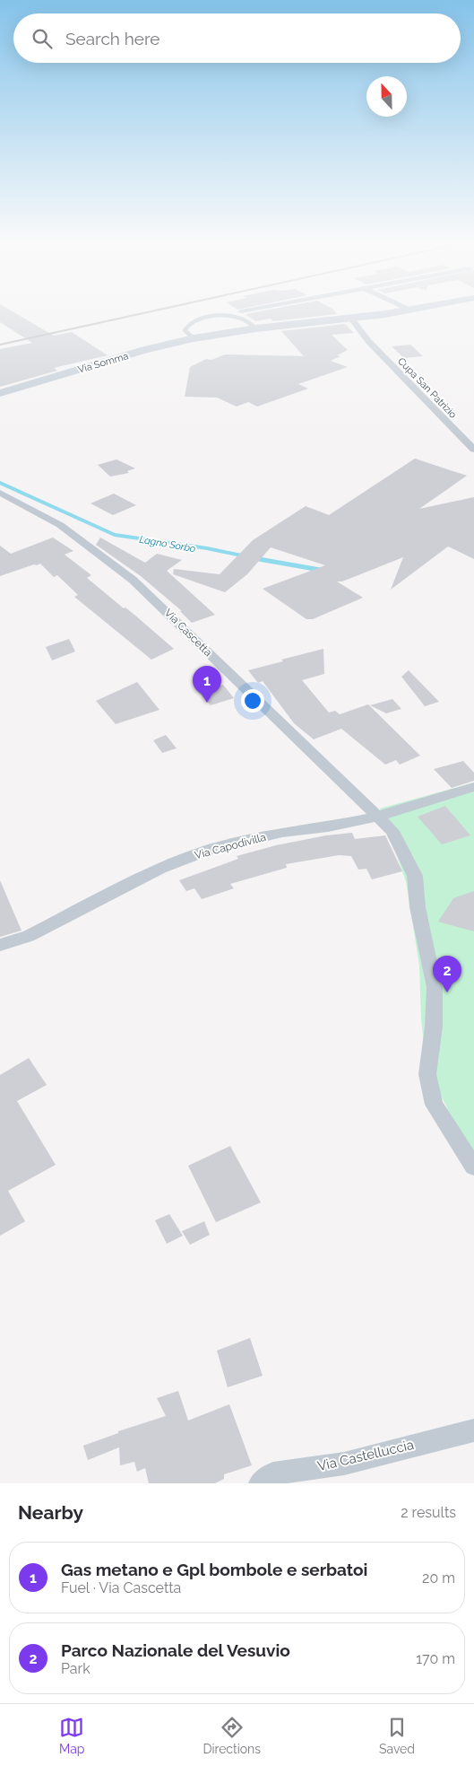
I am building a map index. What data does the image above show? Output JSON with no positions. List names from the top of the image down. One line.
{"streets":{"main road":["Via Somma"],"street":["Cupa San Patrizio","Via Cascetta","Via Capodivilla","Via Castelluccia"]},"crossings":[["Via Somma","Cupa San Patrizio"],["Via Cascetta","Via Capodivilla"]],"water":["Lagno Sorbo"],"north":"top","page":{"search":"Search here","pins":["1","2"],"heading":["Nearby","2 results"],"list":[{"mark":"1","name":"Gas metano e Gpl bombole e serbatoi","note":"Fuel · Via Cascetta","value":"20 m"},{"mark":"2","name":"Parco Nazionale del Vesuvio","note":"Park","value":"170 m"}],"nav":["Map","Directions","Saved"]}}
